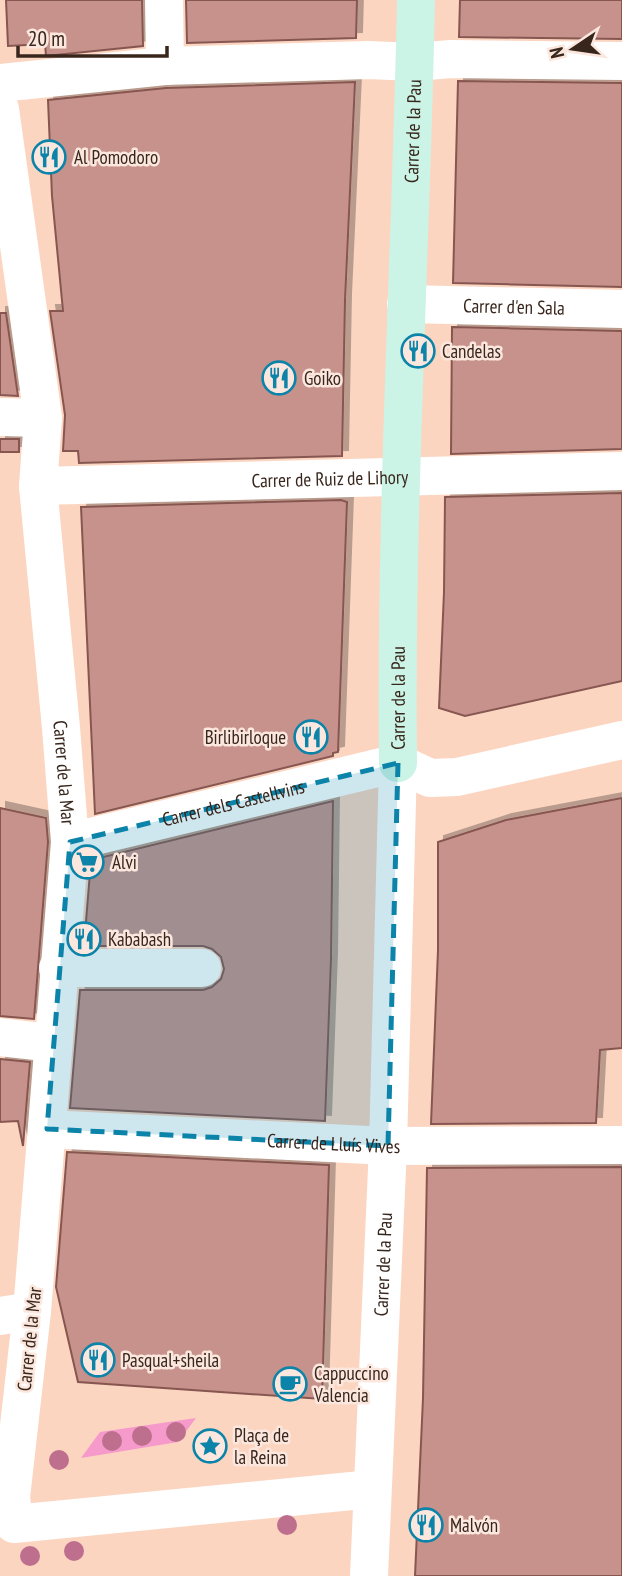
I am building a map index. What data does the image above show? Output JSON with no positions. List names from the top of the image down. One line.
{"streets":{"street":["Carrer de la Pau","Carrer d'en Sala","Carrer de Ruiz de Lihory","Carrer de la Mar","Carrer dels Castellvins","Carrer de Lluís Vives"]},"crossings":[["Carrer de la Pau","Carrer d'en Sala"],["Carrer de la Pau","Carrer de Ruiz de Lihory"],["Carrer de la Pau","Carrer de la Mar"],["Carrer de la Pau","Carrer dels Castellvins"],["Carrer de la Pau","Carrer de Lluís Vives"],["Carrer de Ruiz de Lihory","Carrer de la Mar"],["Carrer de la Mar","Carrer dels Castellvins"],["Carrer de la Mar","Carrer de Lluís Vives"]],"places":{"restaurant":["Al Pomodoro","Candelas","Goiko","Birlibirloque","Kababash","Pasqual+sheila","Malvón"],"supermarket":["Alvi"],"cafe":["Cappuccino Valencia"],"place":["Plaça de la Reina"]},"scale_bar":"20 m","north":"left"}
